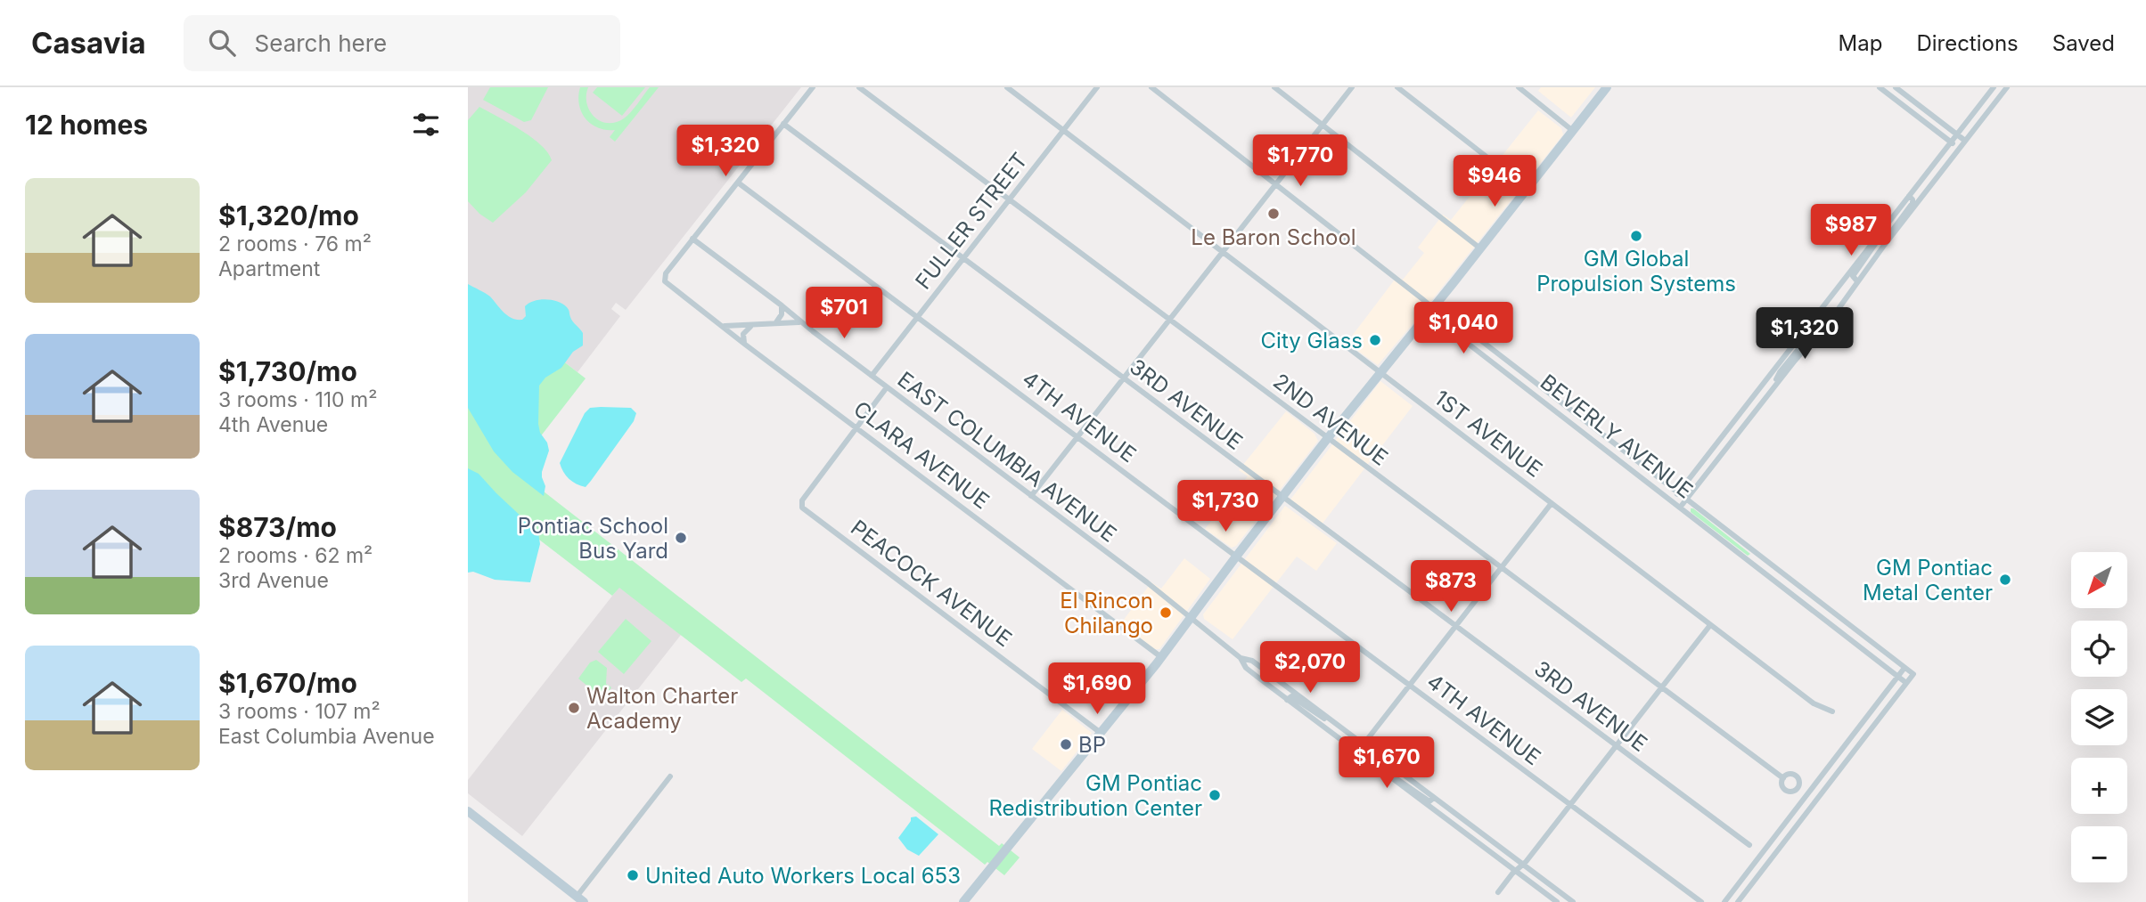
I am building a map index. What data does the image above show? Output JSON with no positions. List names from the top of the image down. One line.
{"streets":{"street":["FULLER STREET","3RD AVENUE","4TH AVENUE","2ND AVENUE","1ST AVENUE","BEVERLY AVENUE","CLARA AVENUE","EAST COLUMBIA AVENUE","PEACOCK AVENUE"]},"crossings":[["FULLER STREET","3RD AVENUE"],["FULLER STREET","4TH AVENUE"],["FULLER STREET","2ND AVENUE"],["FULLER STREET","1ST AVENUE"],["FULLER STREET","EAST COLUMBIA AVENUE"],["CLARA AVENUE","EAST COLUMBIA AVENUE"],["CLARA AVENUE","PEACOCK AVENUE"]],"places":["Le Baron School","GM Global Propulsion Systems","City Glass","Pontiac School Bus Yard","GM Pontiac Metal Center","El Rincon Chilango","Walton Charter Academy","BP","GM Pontiac Redistribution Center","United Auto Workers Local 653"],"north":"bottom left","page":{"header":"Casavia","search":"Search here","nav":["Map","Directions","Saved"],"heading":"12 homes","price":["$1,320","$1,770","$946","$987","$701","$1,040","$1,320","$1,730","$873","$2,070","$1,690","$1,670"],"list":[{"name":"$1,320/mo","note":"2 rooms · 76 m² · Apartment"},{"name":"$1,730/mo","note":"3 rooms · 110 m² · 4th Avenue"},{"name":"$873/mo","note":"2 rooms · 62 m² · 3rd Avenue"},{"name":"$1,670/mo","note":"3 rooms · 107 m² · East Columbia Avenue"}],"map_buttons":["+","−"]}}
